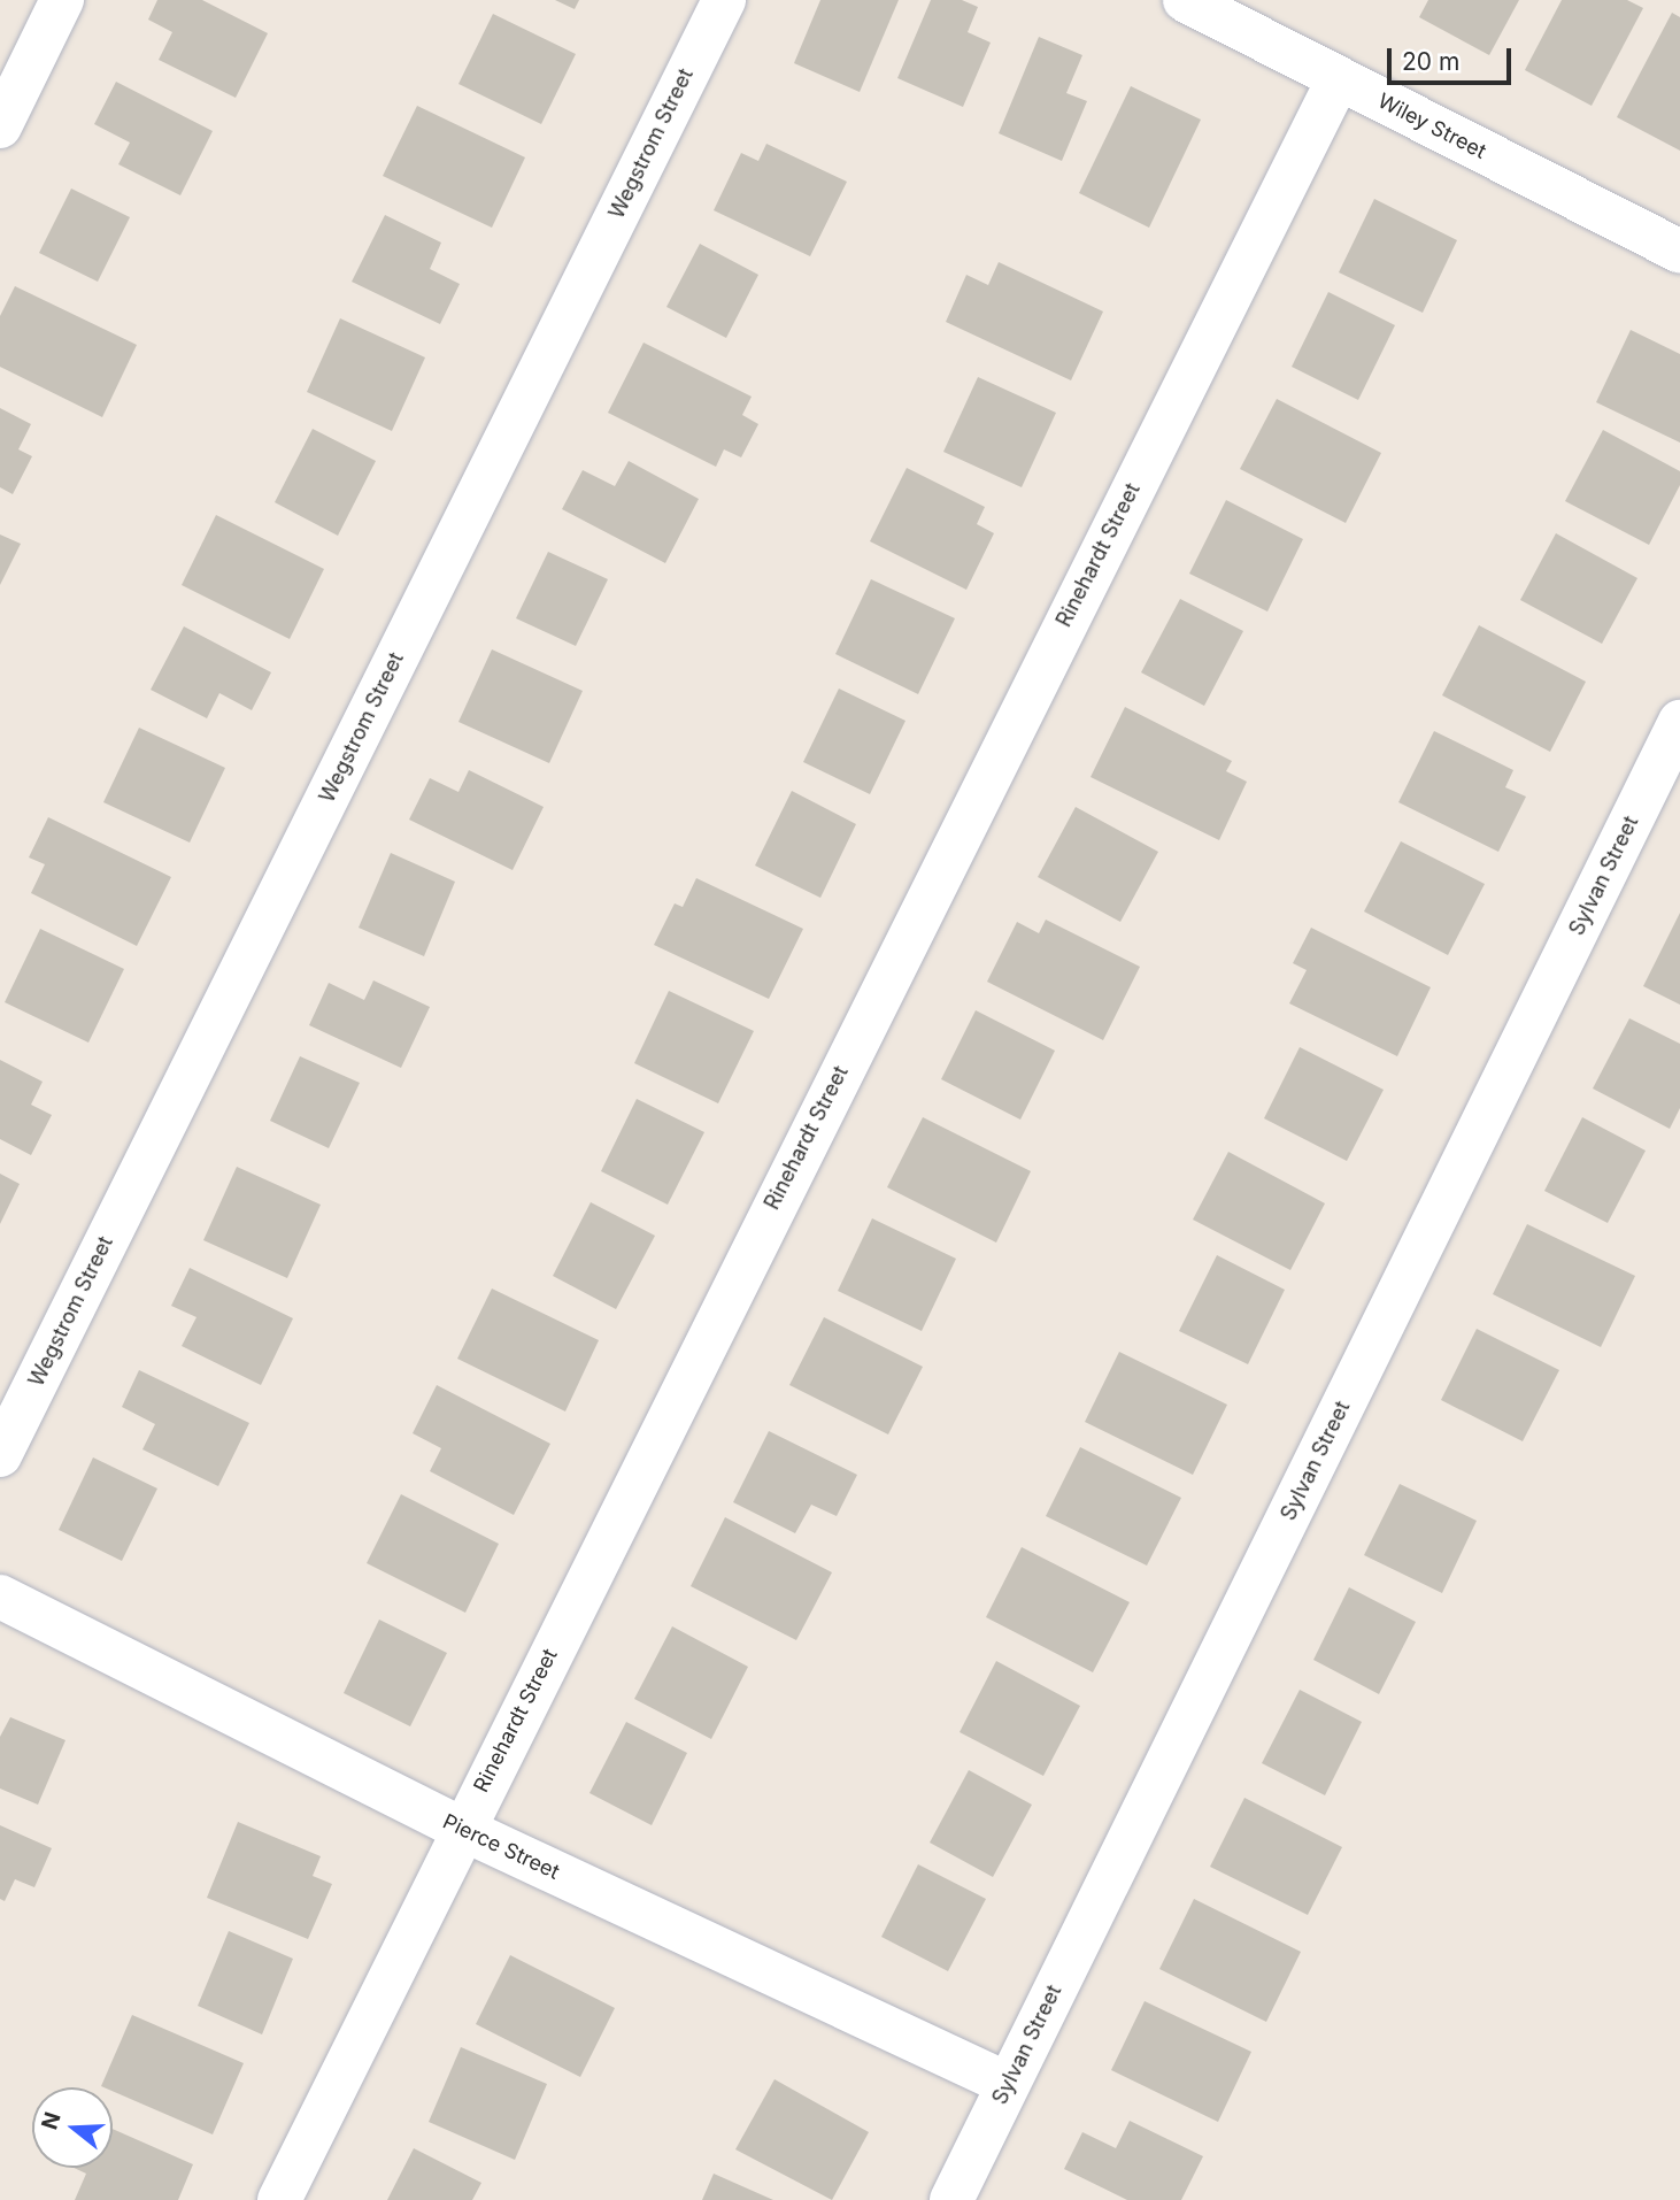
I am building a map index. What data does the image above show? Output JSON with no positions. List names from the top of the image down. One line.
{"streets":{"street":["Wiley Street","Wegstrom Street","Rinehardt Street","Sylvan Street","Pierce Street"]},"crossings":[["Wiley Street","Rinehardt Street"],["Rinehardt Street","Pierce Street"],["Sylvan Street","Pierce Street"]],"scale_bar":"20 m","north":"left"}
